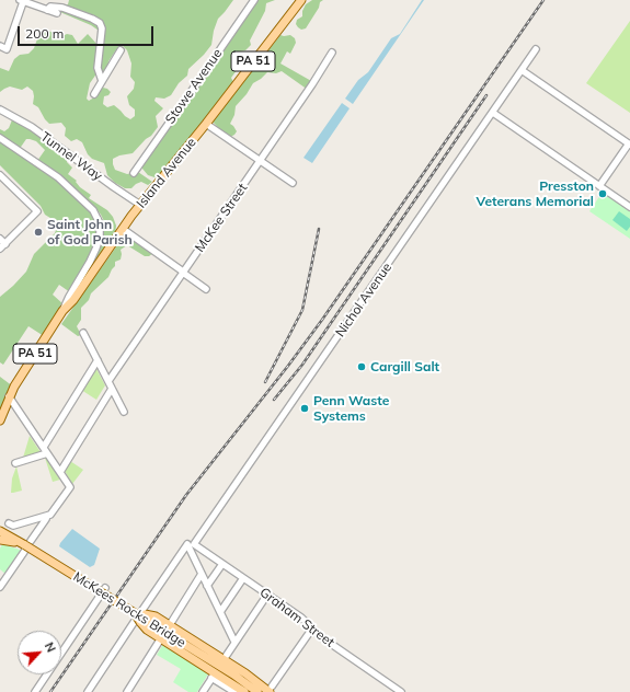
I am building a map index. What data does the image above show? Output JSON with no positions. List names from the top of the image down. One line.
{"streets":{"main road":["PA 51","Island Avenue","McKees Rocks Bridge"],"street":["Stowe Avenue","Tunnel Way","McKee Street","Nichol Avenue","Graham Street"]},"crossings":[["Tunnel Way","Island Avenue"],["Nichol Avenue","McKees Rocks Bridge"],["Nichol Avenue","Graham Street"]],"places":["Presston Veterans Memorial","Saint John of God Parish","Cargill Salt","Penn Waste Systems"],"scale_bar":"200 m","north":"top right"}
